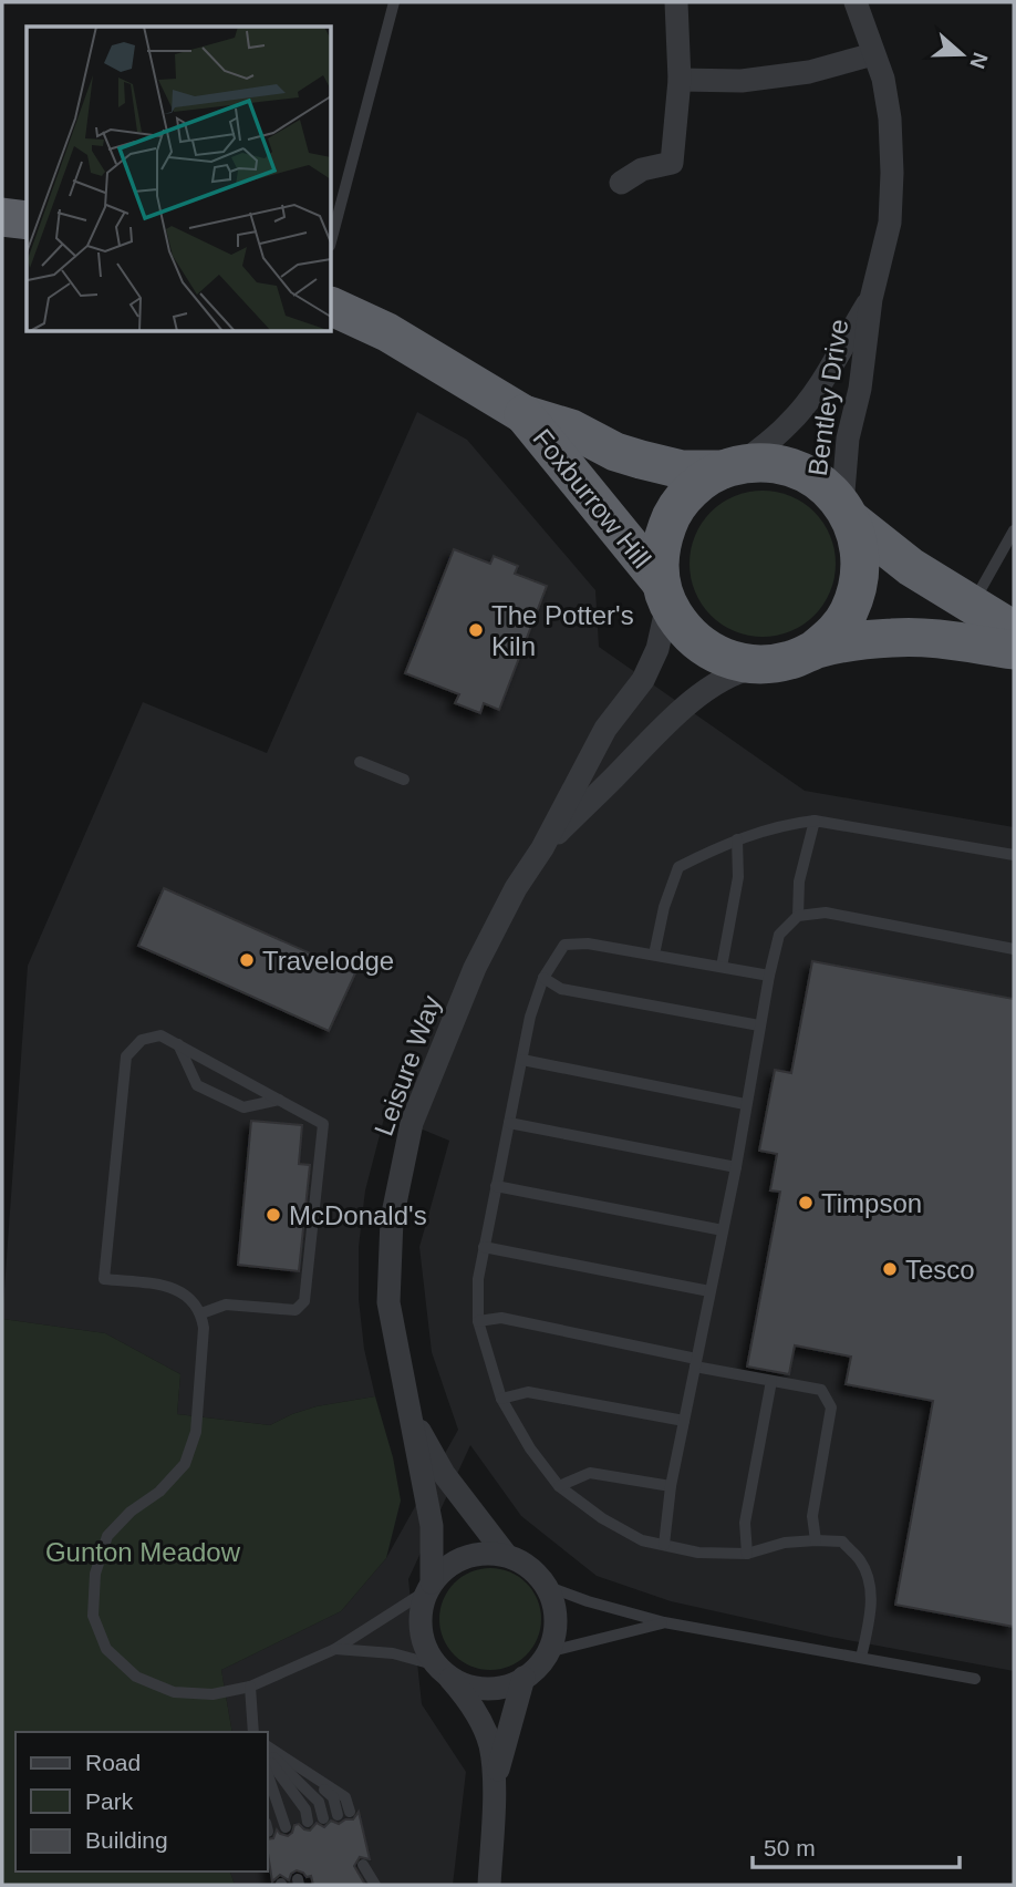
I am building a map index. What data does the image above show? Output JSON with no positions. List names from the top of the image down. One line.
{"streets":{"highway":["Foxburrow Hill"],"street":["Bentley Drive","Leisure Way"]},"crossings":[["Bentley Drive","Foxburrow Hill"],["Bentley Drive","Leisure Way"],["Foxburrow Hill","Leisure Way"]],"parks":["Gunton Meadow"],"places":["The Potter's Kiln","Travelodge","Timpson","McDonald's","Tesco"],"legend":["Road","Park","Building"],"scale_bar":"50 m","north":"right"}
